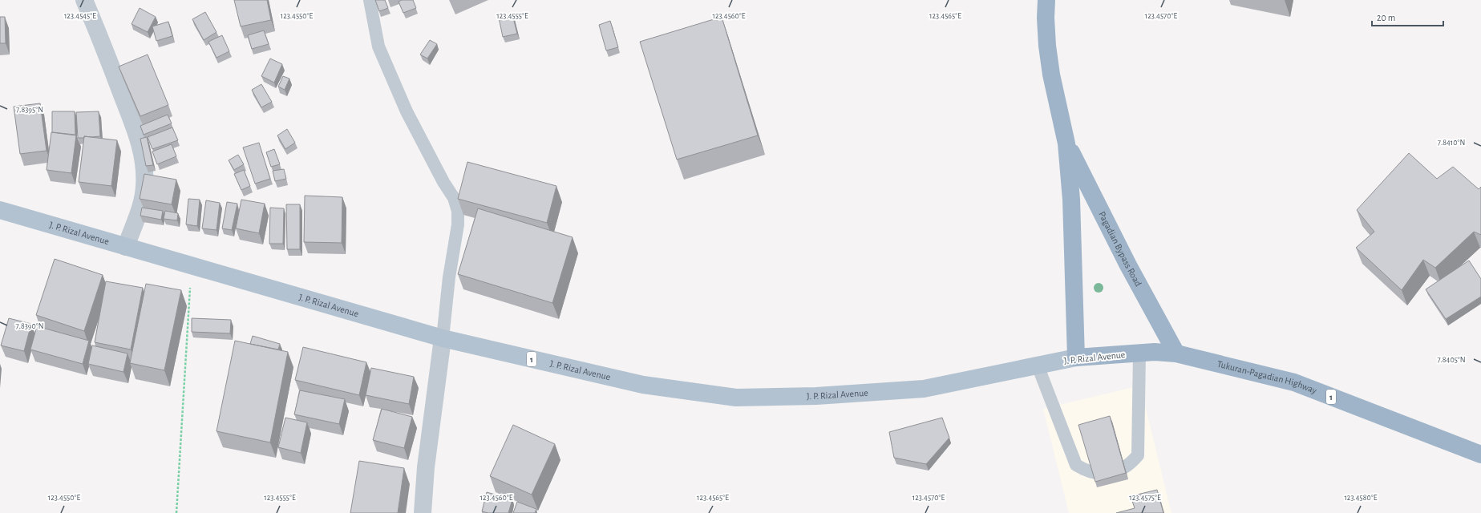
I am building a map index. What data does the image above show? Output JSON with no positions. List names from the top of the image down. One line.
{"streets":{"highway":["J. P. Rizal Avenue","Pagadian Bypass Road","1","Tukuran-Pagadian Highway"]},"crossings":[["J. P. Rizal Avenue","Pagadian Bypass Road"],["J. P. Rizal Avenue","Tukuran-Pagadian Highway"],["Pagadian Bypass Road","Tukuran-Pagadian Highway"]],"scale_bar":"20 m","coordinates":["123.4545°E","123.4550°E","123.4555°E","123.4560°E","123.4565°E","123.4570°E","7.8395°N","7.8410°N","7.8390°N","7.8405°N","123.4580°E","123.4575°E"]}
